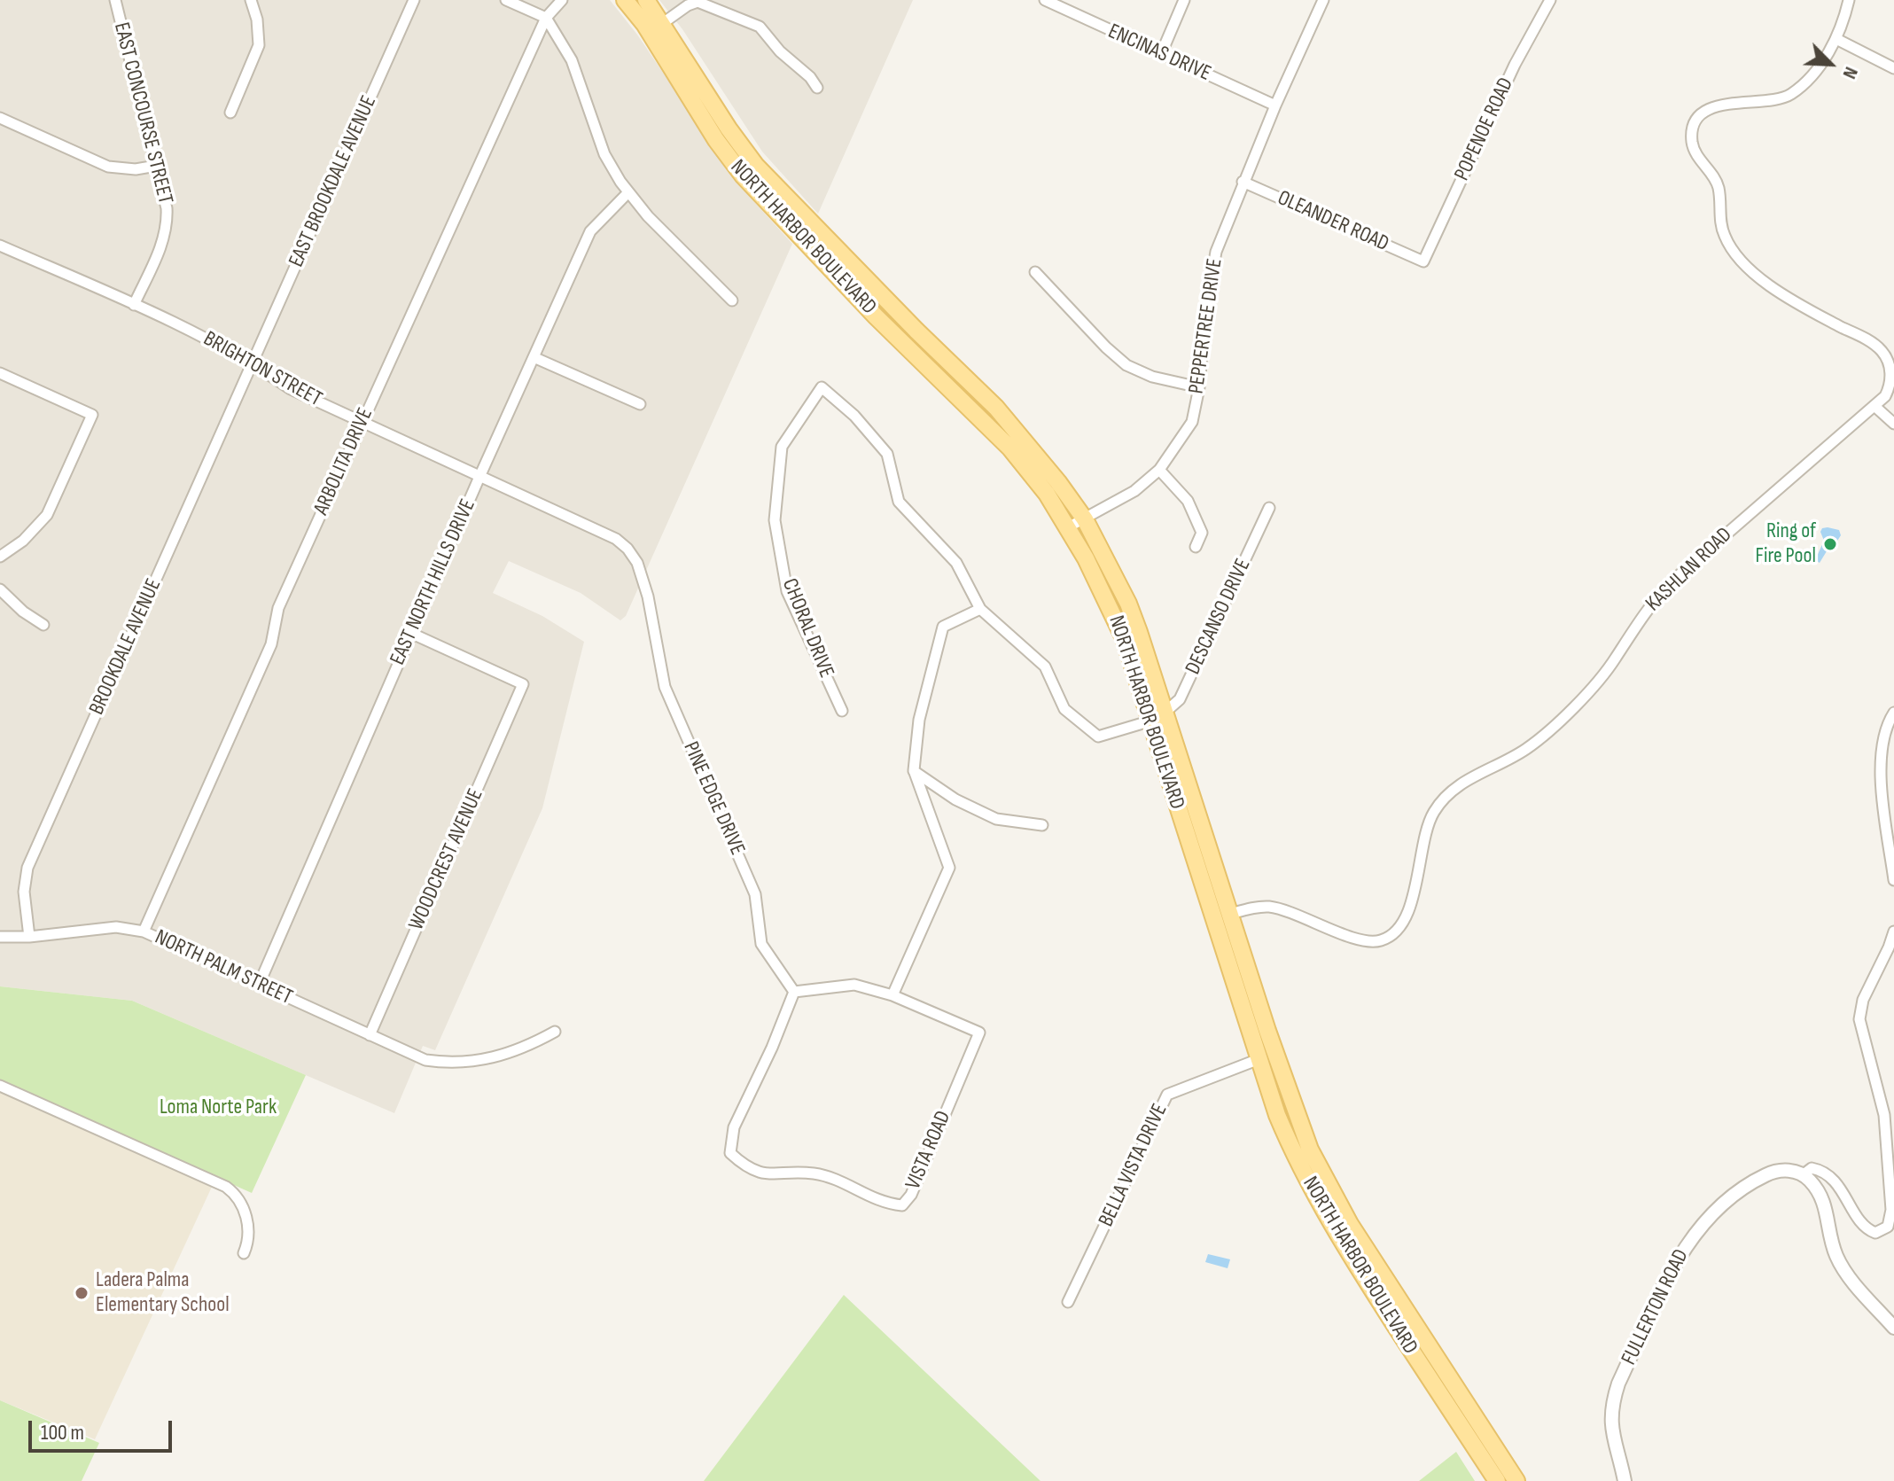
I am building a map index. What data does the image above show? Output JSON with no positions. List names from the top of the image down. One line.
{"streets":{"main road":["NORTH HARBOR BOULEVARD"],"street":["ENCINAS DRIVE","EAST CONCOURSE STREET","POPENOE ROAD","EAST BROOKDALE AVENUE","OLEANDER ROAD","PEPPERTREE DRIVE","BRIGHTON STREET","ARBOLITA DRIVE","KASHLAN ROAD","EAST NORTH HILLS DRIVE","DESCANSO DRIVE","CHORAL DRIVE","BROOKDALE AVENUE","PINE EDGE DRIVE","WOODCREST AVENUE","NORTH PALM STREET","VISTA ROAD","BELLA VISTA DRIVE","FULLERTON ROAD"]},"crossings":[["ENCINAS DRIVE","PEPPERTREE DRIVE"],["EAST CONCOURSE STREET","BRIGHTON STREET"],["POPENOE ROAD","OLEANDER ROAD"],["EAST BROOKDALE AVENUE","BRIGHTON STREET"],["EAST BROOKDALE AVENUE","BROOKDALE AVENUE"],["OLEANDER ROAD","PEPPERTREE DRIVE"],["NORTH HARBOR BOULEVARD","PEPPERTREE DRIVE"],["NORTH HARBOR BOULEVARD","KASHLAN ROAD"],["NORTH HARBOR BOULEVARD","DESCANSO DRIVE"],["NORTH HARBOR BOULEVARD","BELLA VISTA DRIVE"],["BRIGHTON STREET","ARBOLITA DRIVE"],["BRIGHTON STREET","EAST NORTH HILLS DRIVE"],["BRIGHTON STREET","BROOKDALE AVENUE"],["BRIGHTON STREET","PINE EDGE DRIVE"],["ARBOLITA DRIVE","NORTH PALM STREET"],["EAST NORTH HILLS DRIVE","WOODCREST AVENUE"],["EAST NORTH HILLS DRIVE","NORTH PALM STREET"],["BROOKDALE AVENUE","NORTH PALM STREET"],["PINE EDGE DRIVE","VISTA ROAD"],["WOODCREST AVENUE","NORTH PALM STREET"]],"parks":["Loma Norte Park"],"places":["Ring of Fire Pool","Ladera Palma Elementary School"],"scale_bar":"100 m","north":"bottom right"}
